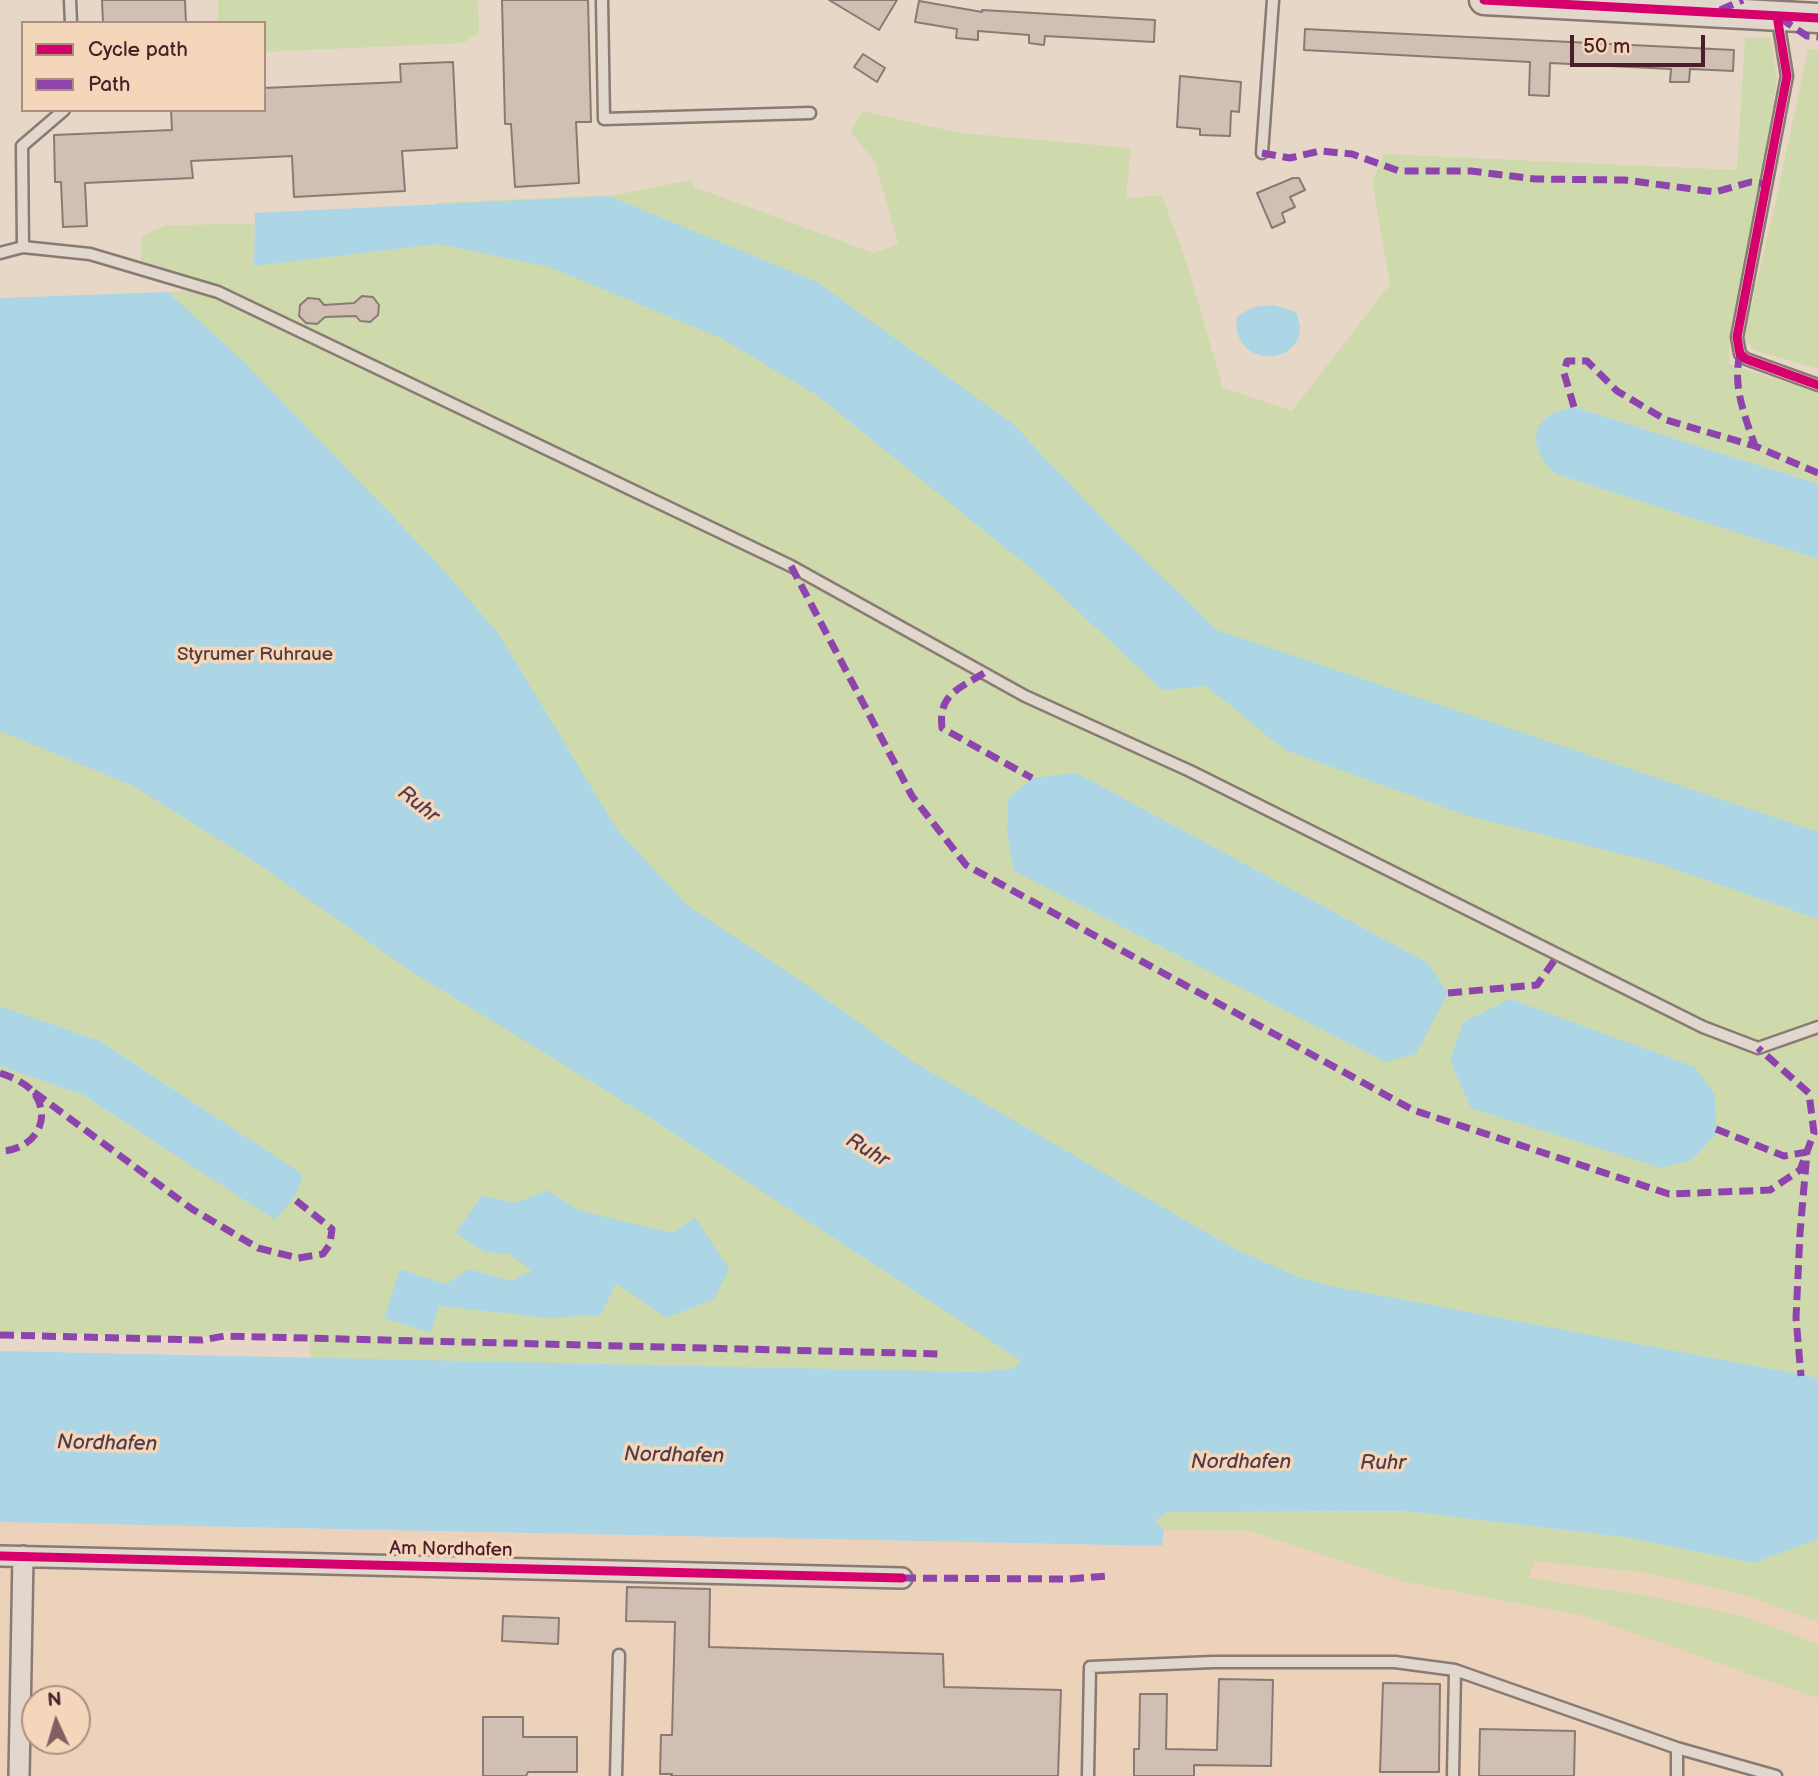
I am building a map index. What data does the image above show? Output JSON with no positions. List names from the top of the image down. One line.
{"streets":{"street":["Am Nordhafen"]},"water":["Ruhr","Nordhafen"],"parks":["Styrumer Ruhraue"],"legend":["Cycle path","Path"],"scale_bar":"50 m","north":"top"}
